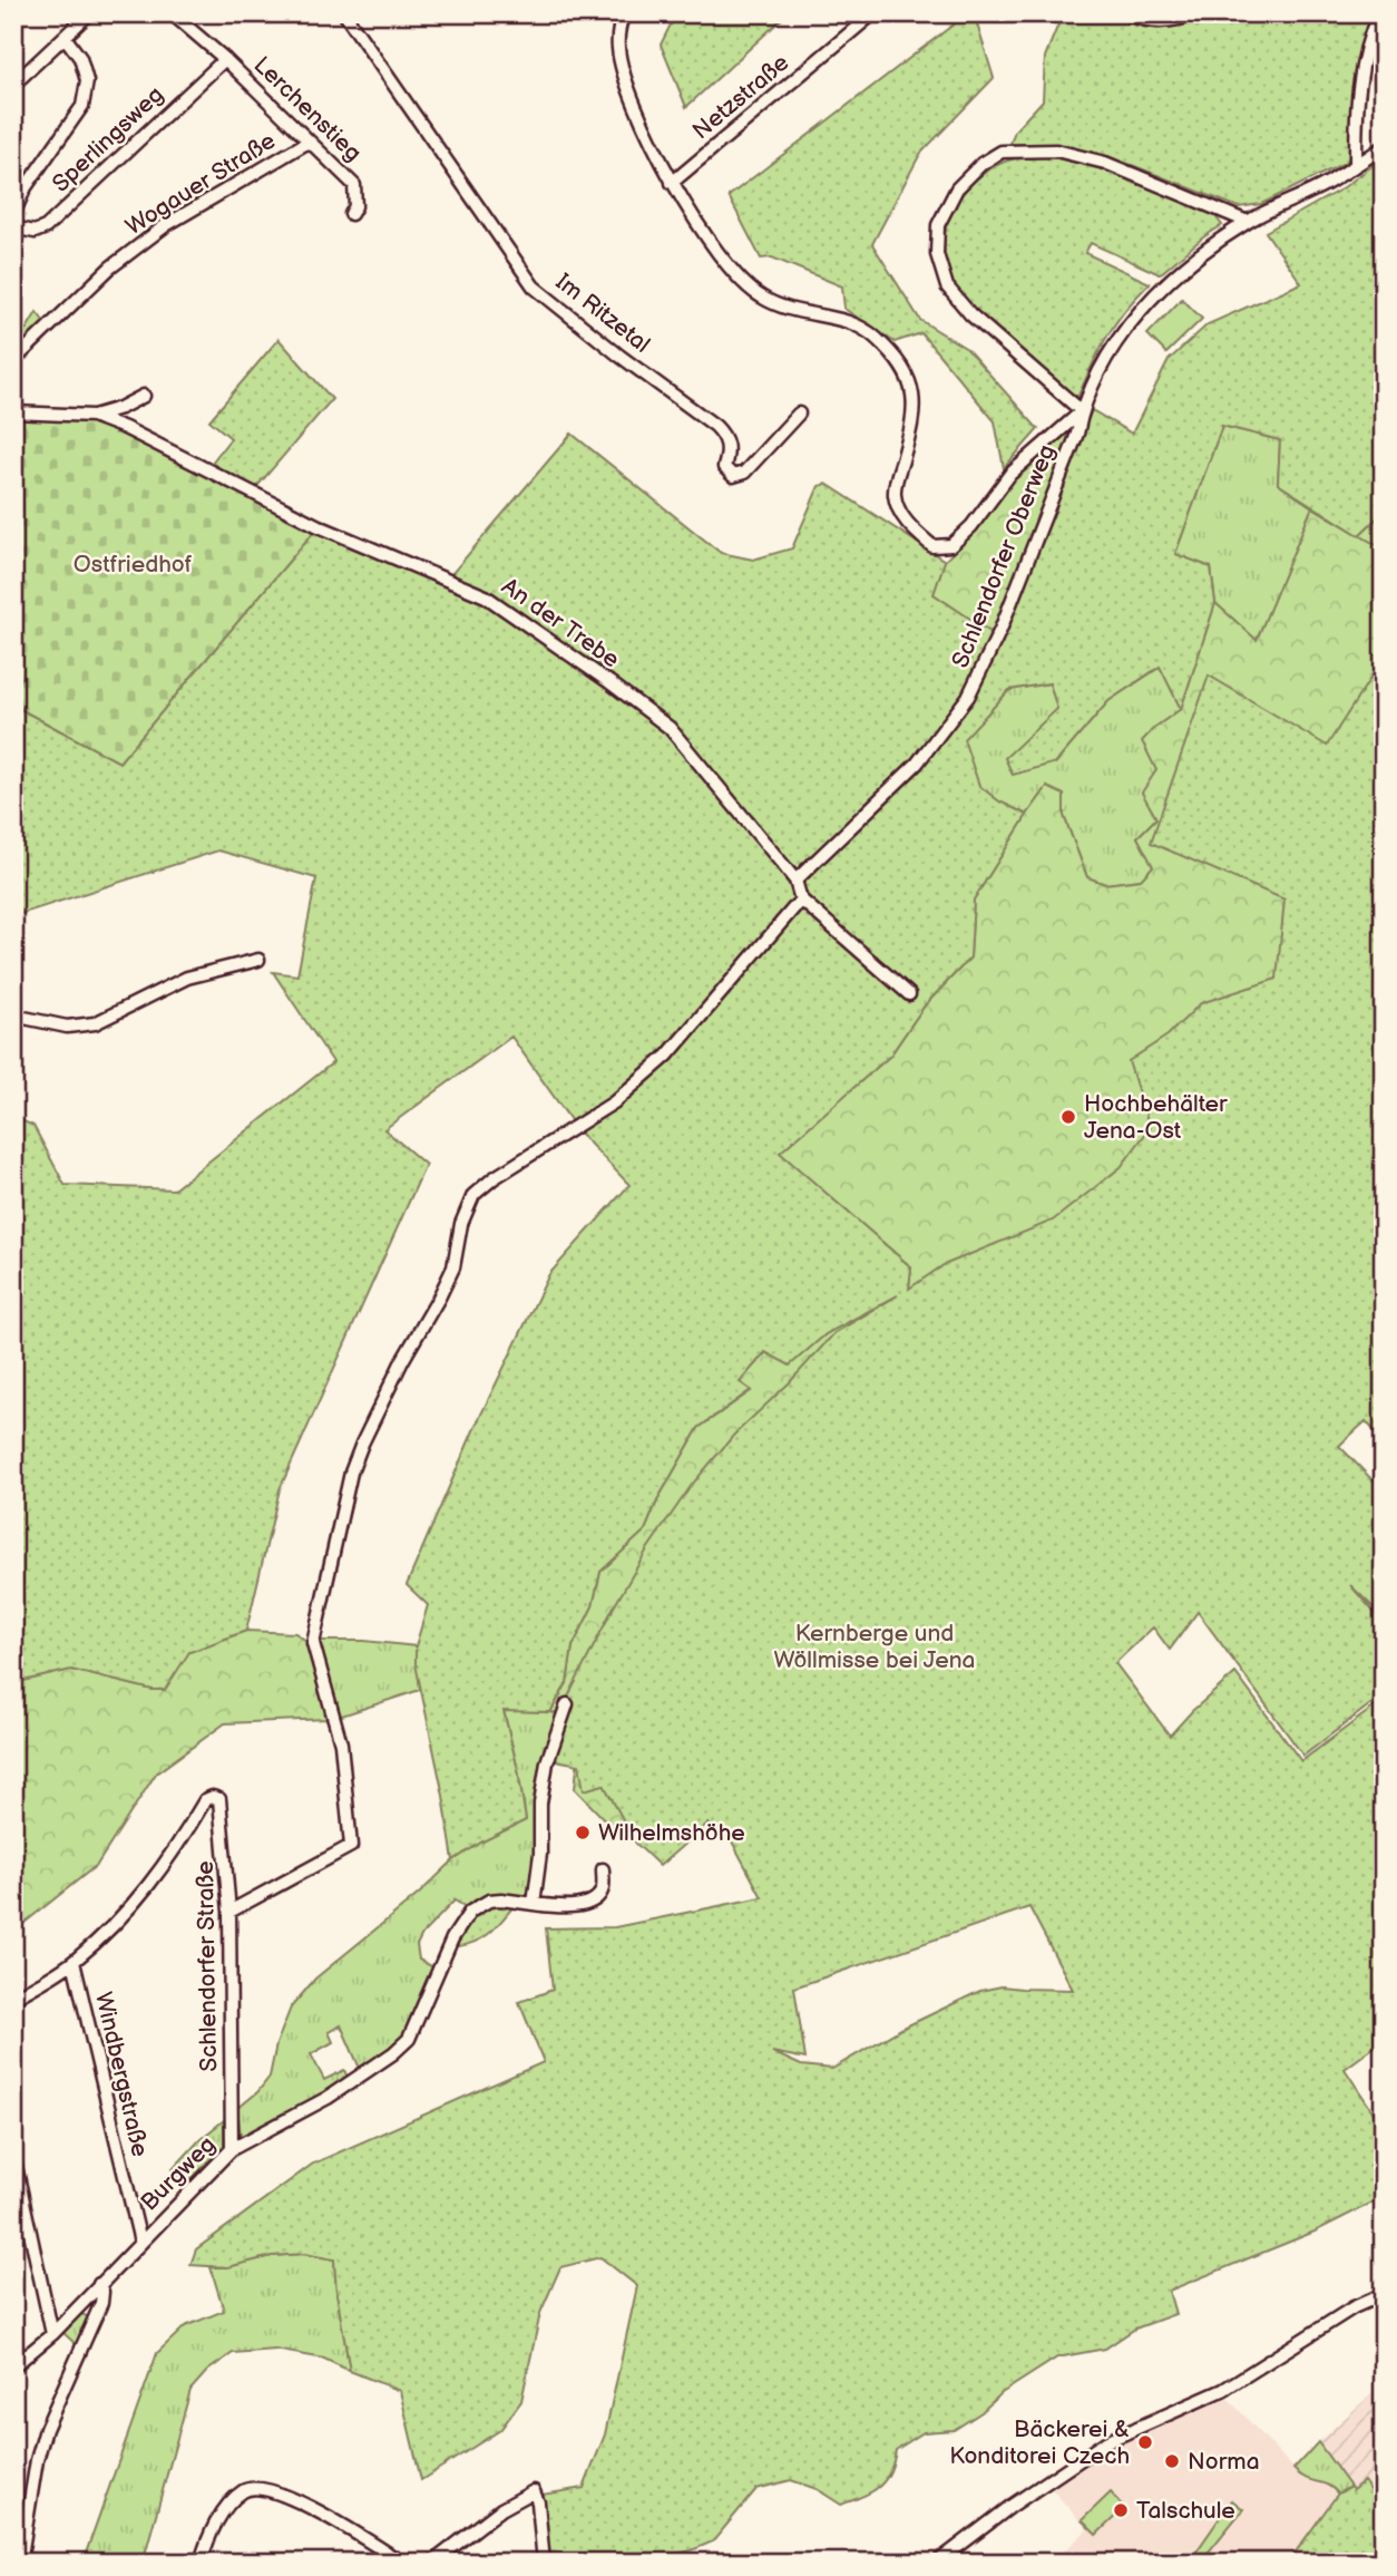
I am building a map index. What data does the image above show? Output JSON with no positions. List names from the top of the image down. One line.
{"streets":{"street":["Netzstraße","Lerchenstieg","Sperlingsweg","Wogauer Straße","Im Ritzetal","Schlendorfer Oberweg","An der Trebe","Schlendorfer Straße","Windbergstraße","Burgweg"]},"crossings":[["Lerchenstieg","Sperlingsweg"],["Lerchenstieg","Wogauer Straße"],["Schlendorfer Oberweg","An der Trebe"],["Schlendorfer Straße","Windbergstraße"],["Schlendorfer Straße","Burgweg"],["Windbergstraße","Burgweg"]],"parks":["Ostfriedhof","Kernberge und Wöllmisse bei Jena"],"places":["Hochbehälter Jena-Ost","Wilhelmshöhe","Bäckerei & Konditorei Czech","Norma","Talschule"]}
